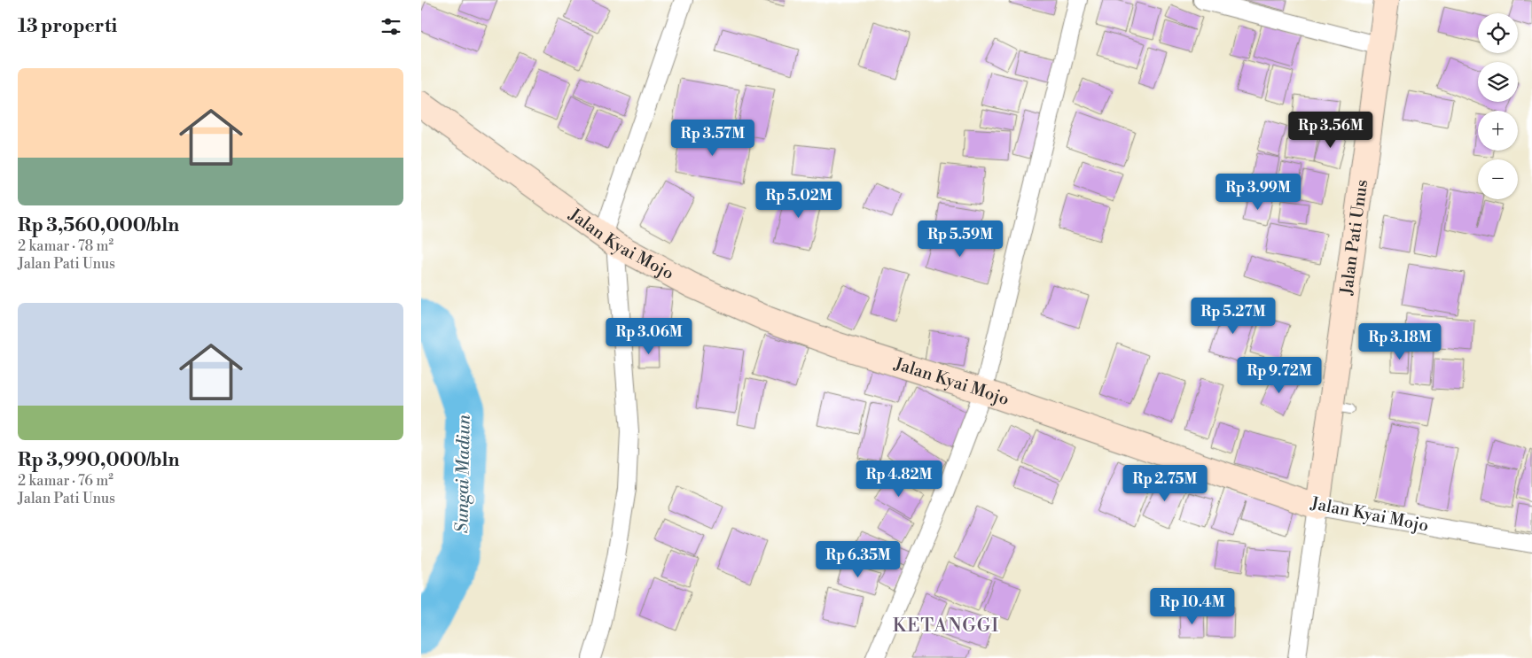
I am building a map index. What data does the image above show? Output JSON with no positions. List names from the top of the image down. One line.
{"streets":{"street":["Jalan Pati Unus","Jalan Kyai Mojo"]},"crossings":[["Jalan Pati Unus","Jalan Kyai Mojo"]],"districts":["KETANGGI"],"water":["Sungai Madiun"],"page":{"heading":"13 properti","map_buttons":["+","−"],"list":[{"name":"Rp 3,560,000/bln","note":"2 kamar · 78 m² · Jalan Pati Unus"},{"name":"Rp 3,990,000/bln","note":"2 kamar · 76 m² · Jalan Pati Unus"}],"price":["Rp 3.56M","Rp 3.57M","Rp 3.99M","Rp 5.02M","Rp 5.59M","Rp 5.27M","Rp 3.06M","Rp 3.18M","Rp 9.72M","Rp 4.82M","Rp 2.75M","Rp 6.35M","Rp 10.4M"]}}
